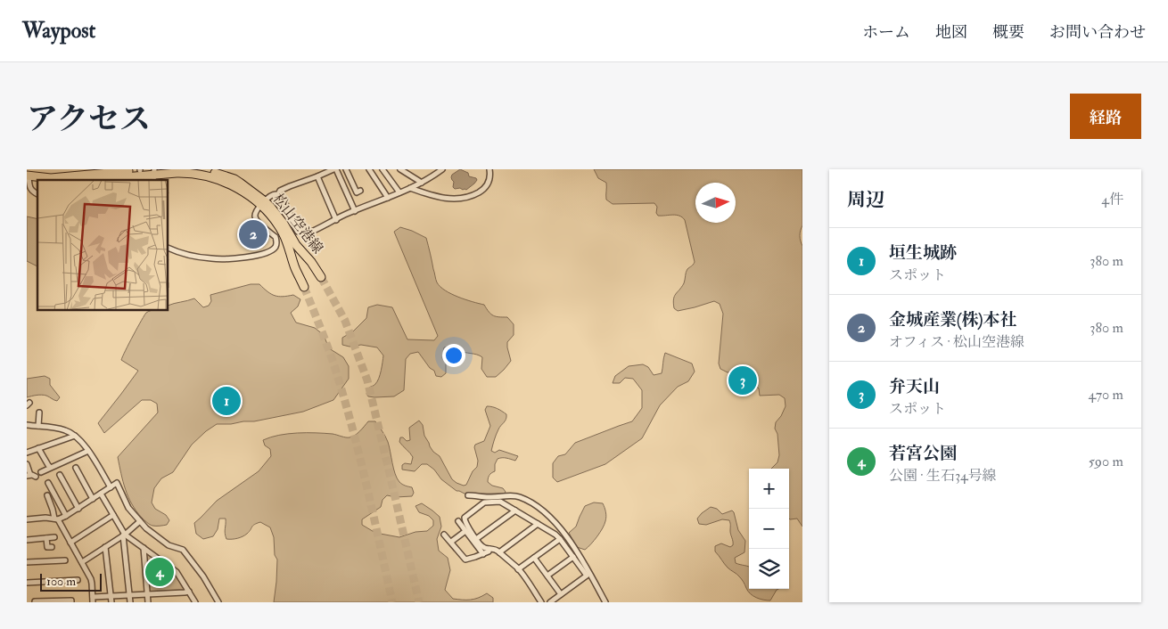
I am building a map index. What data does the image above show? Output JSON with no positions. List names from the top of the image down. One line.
{"streets":{"main road":["松山空港線"]},"scale_bar":"100 m","north":"right","page":{"header":"Waypost","nav":["ホーム","地図","概要","お問い合わせ"],"title":"アクセス","buttons":"経路","heading":["周辺","4件"],"pins":["2","3","1","4"],"list":[{"mark":"1","name":"垣生城跡","note":"スポット","value":"380 m"},{"mark":"2","name":"金城産業(株)本社","note":"オフィス · 松山空港線","value":"380 m"},{"mark":"3","name":"弁天山","note":"スポット","value":"470 m"},{"mark":"4","name":"若宮公園","note":"公園 · 生石34号線","value":"590 m"}],"map_buttons":["+","−"],"scale":"100 m"}}
